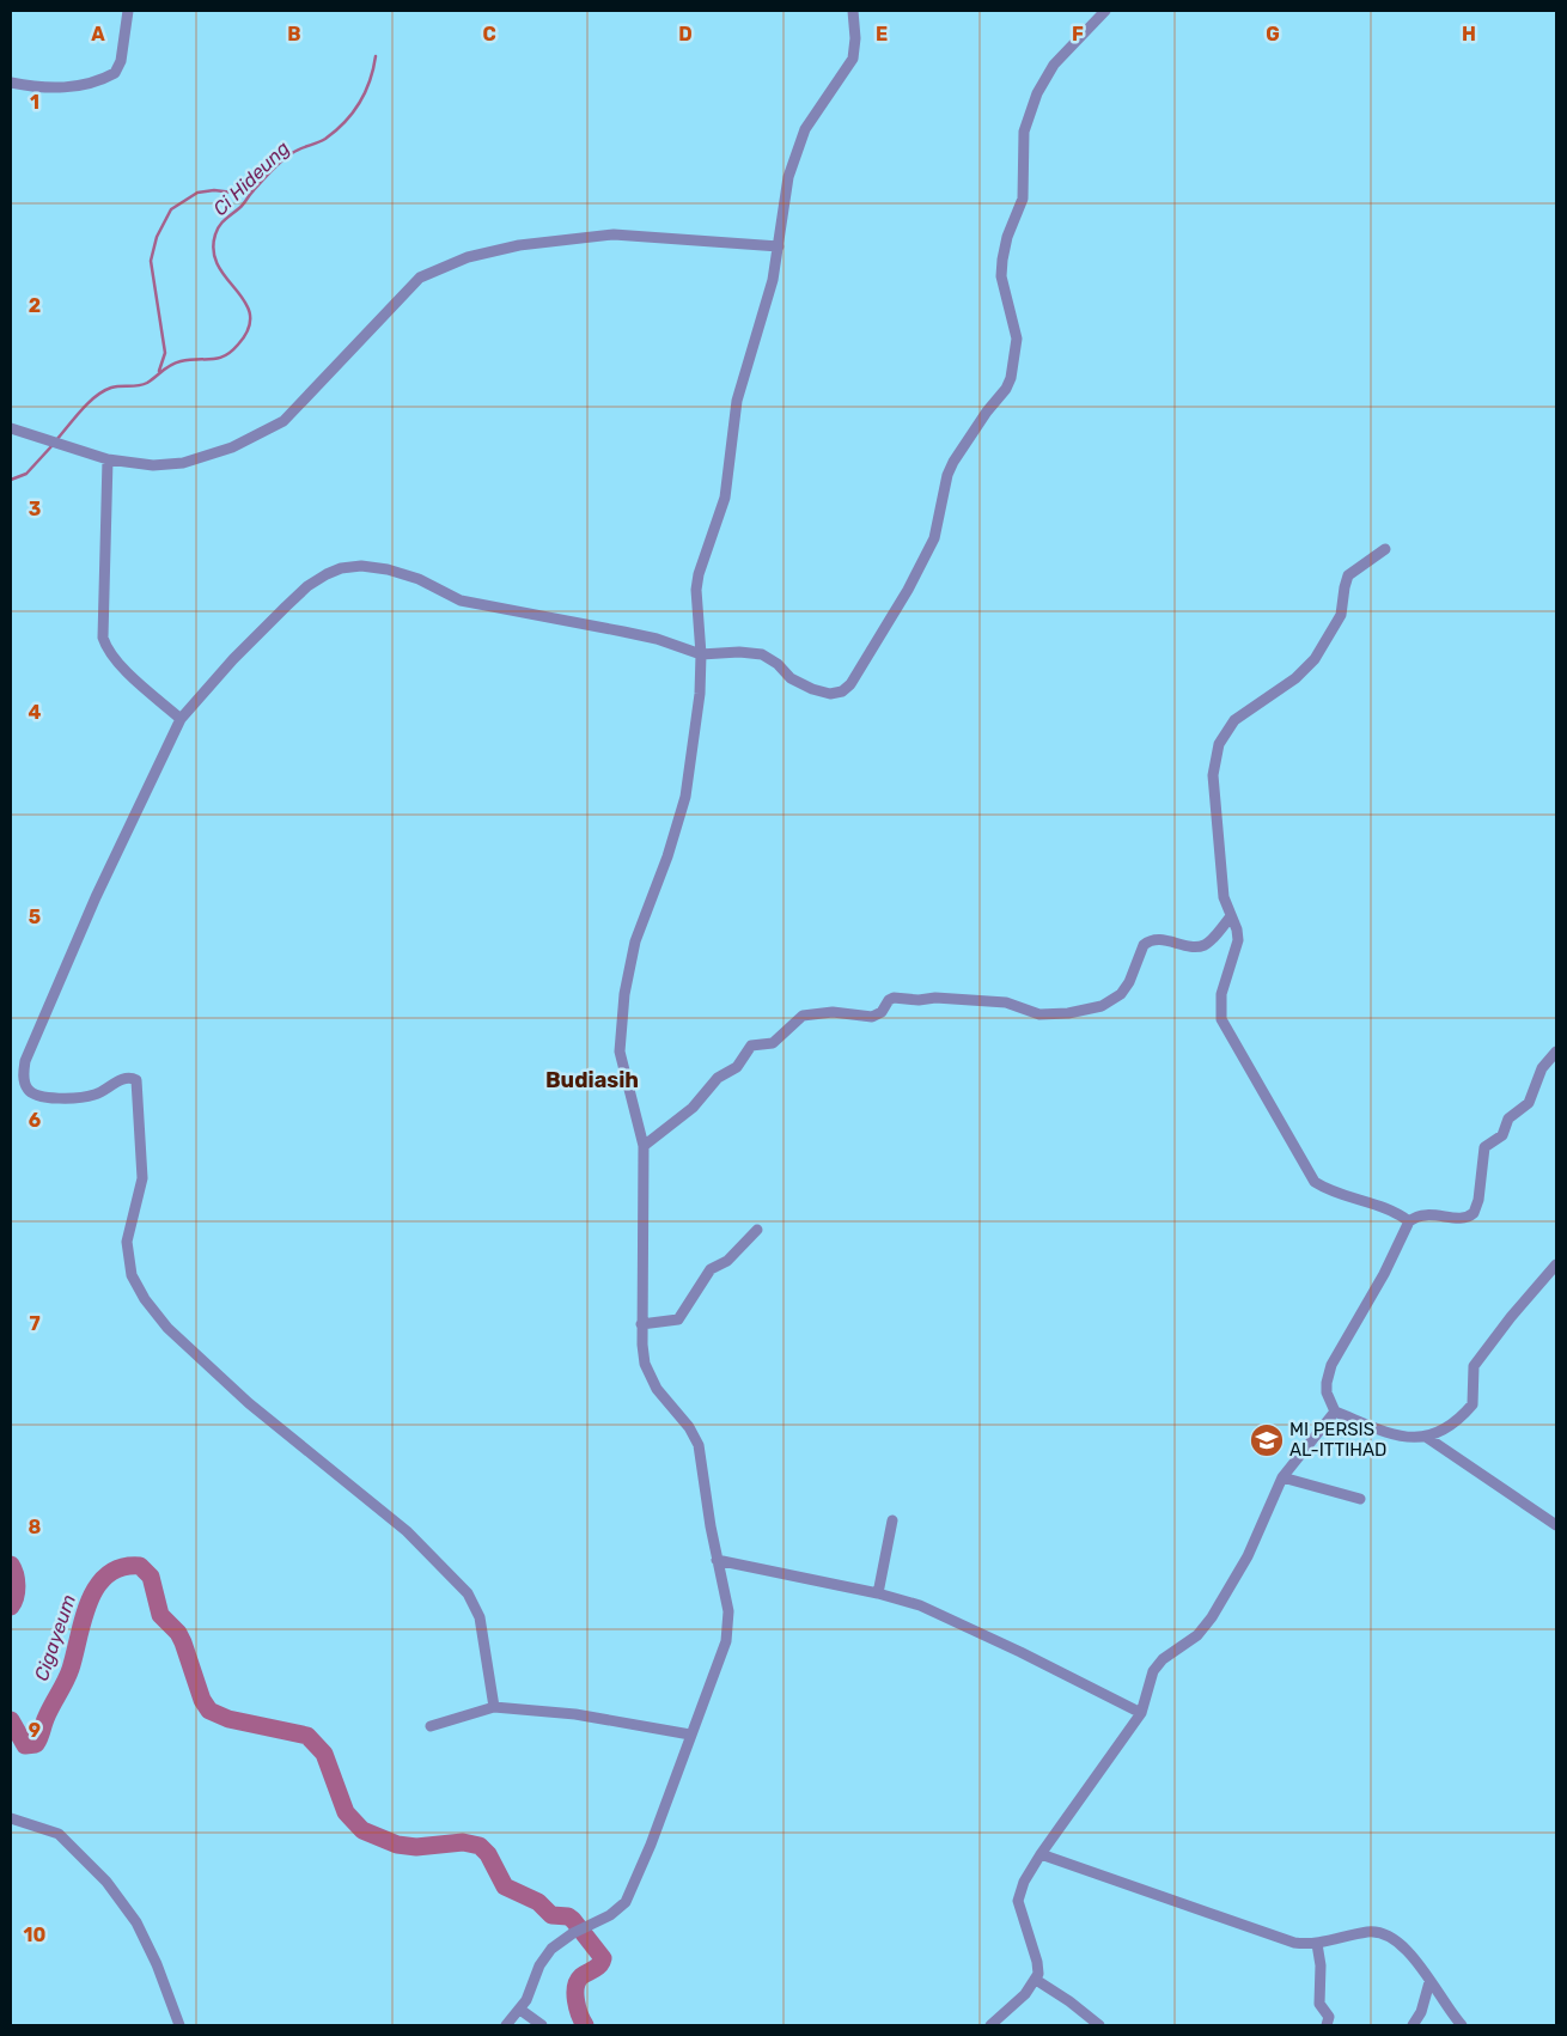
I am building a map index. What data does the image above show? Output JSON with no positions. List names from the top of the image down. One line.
{"districts":["Budiasih"],"water":["Ci Hideung","Cigayeum"],"places":{"school or university":["MI PERSIS AL-ITTIHAD"]},"grid":{"columns":["A","B","C","D","E","F","G","H"],"rows":["1","2","3","4","5","6","7","8","9","10"]}}
